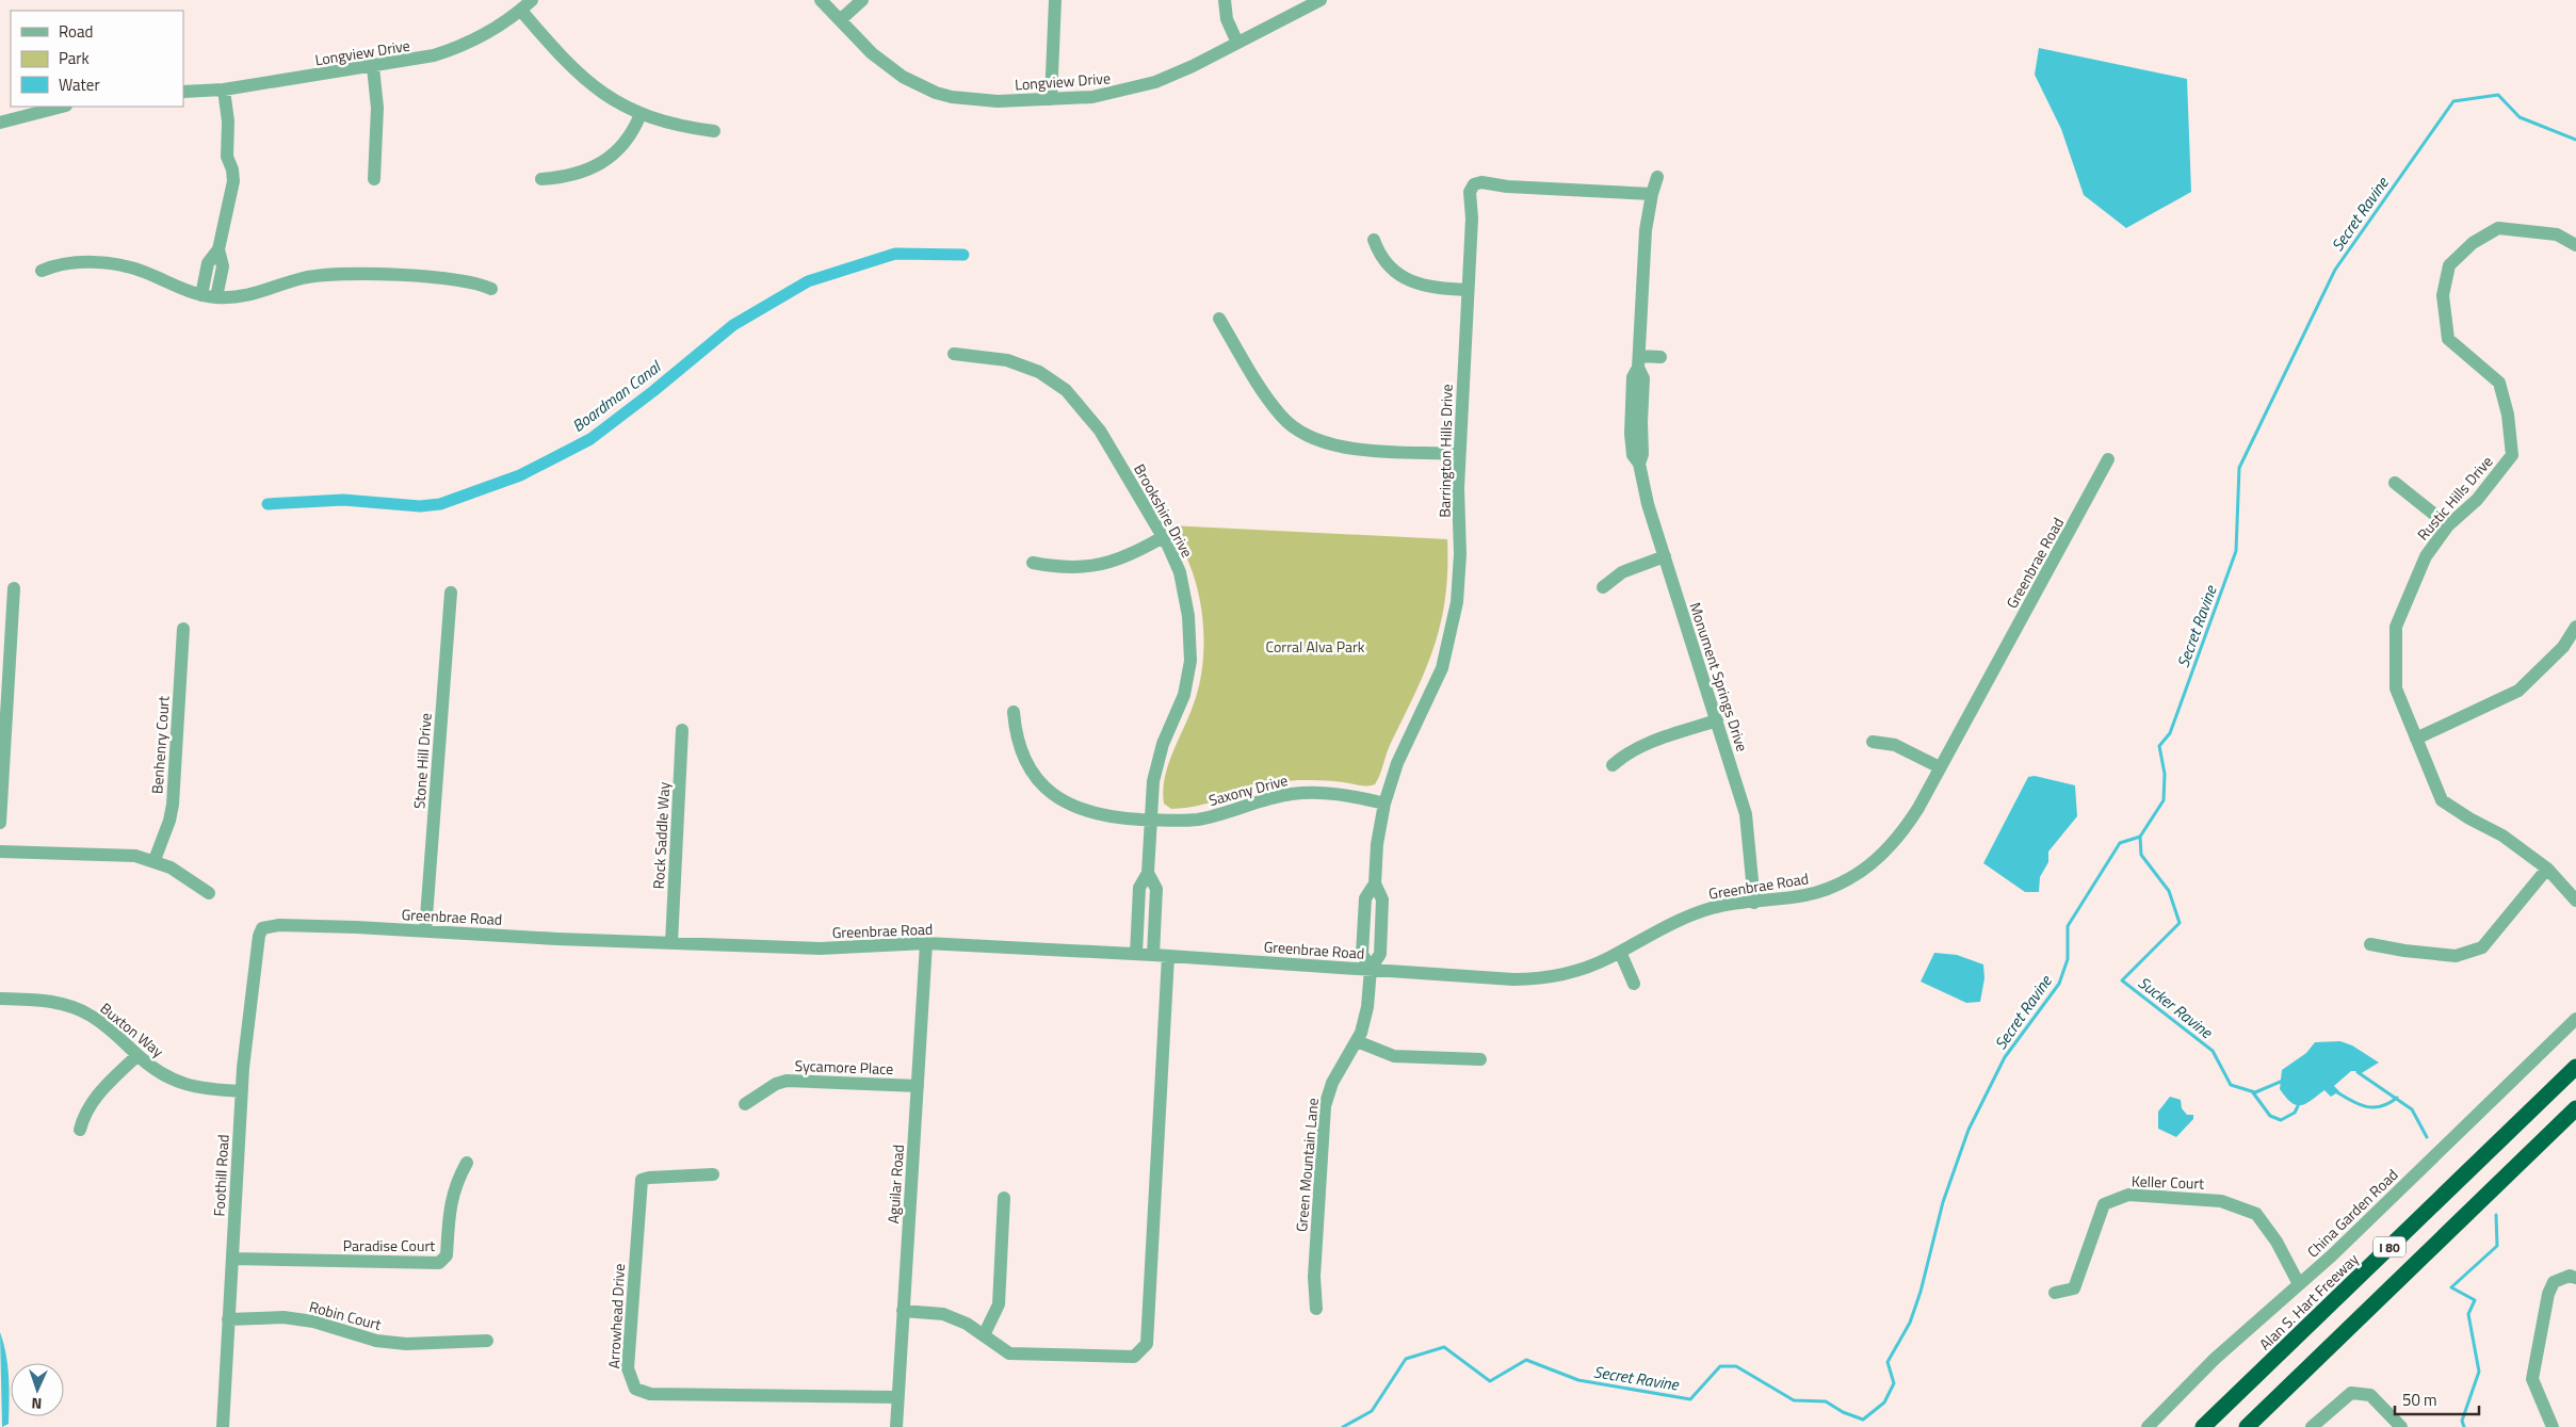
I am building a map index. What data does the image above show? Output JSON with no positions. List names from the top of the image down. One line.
{"streets":{"highway":["I 80","Alan S. Hart Freeway"],"street":["Longview Drive","Barrington Hills Drive","Rustic Hills Drive","Brookshire Drive","Greenbrae Road","Monument Springs Drive","Benhenry Court","Stone Hill Drive","Saxony Drive","Rock Saddle Way","Buxton Way","Sycamore Place","Green Mountain Lane","Foothill Road","Keller Court","Aguilar Road","China Garden Road","Paradise Court","Robin Court","Arrowhead Drive"]},"crossings":[["Barrington Hills Drive","Greenbrae Road"],["Barrington Hills Drive","Monument Springs Drive"],["Barrington Hills Drive","Saxony Drive"],["Barrington Hills Drive","Green Mountain Lane"],["Brookshire Drive","Greenbrae Road"],["Brookshire Drive","Saxony Drive"],["Greenbrae Road","Monument Springs Drive"],["Greenbrae Road","Stone Hill Drive"],["Greenbrae Road","Rock Saddle Way"],["Greenbrae Road","Green Mountain Lane"],["Greenbrae Road","Foothill Road"],["Greenbrae Road","Aguilar Road"],["Buxton Way","Foothill Road"],["Sycamore Place","Aguilar Road"],["Foothill Road","Paradise Court"],["Foothill Road","Robin Court"],["Keller Court","China Garden Road"],["Aguilar Road","Arrowhead Drive"]],"water":["Secret Ravine","Boardman Canal","Sucker Ravine"],"parks":["Corral Alva Park"],"legend":["Road","Park","Water"],"scale_bar":"50 m","north":"bottom"}
